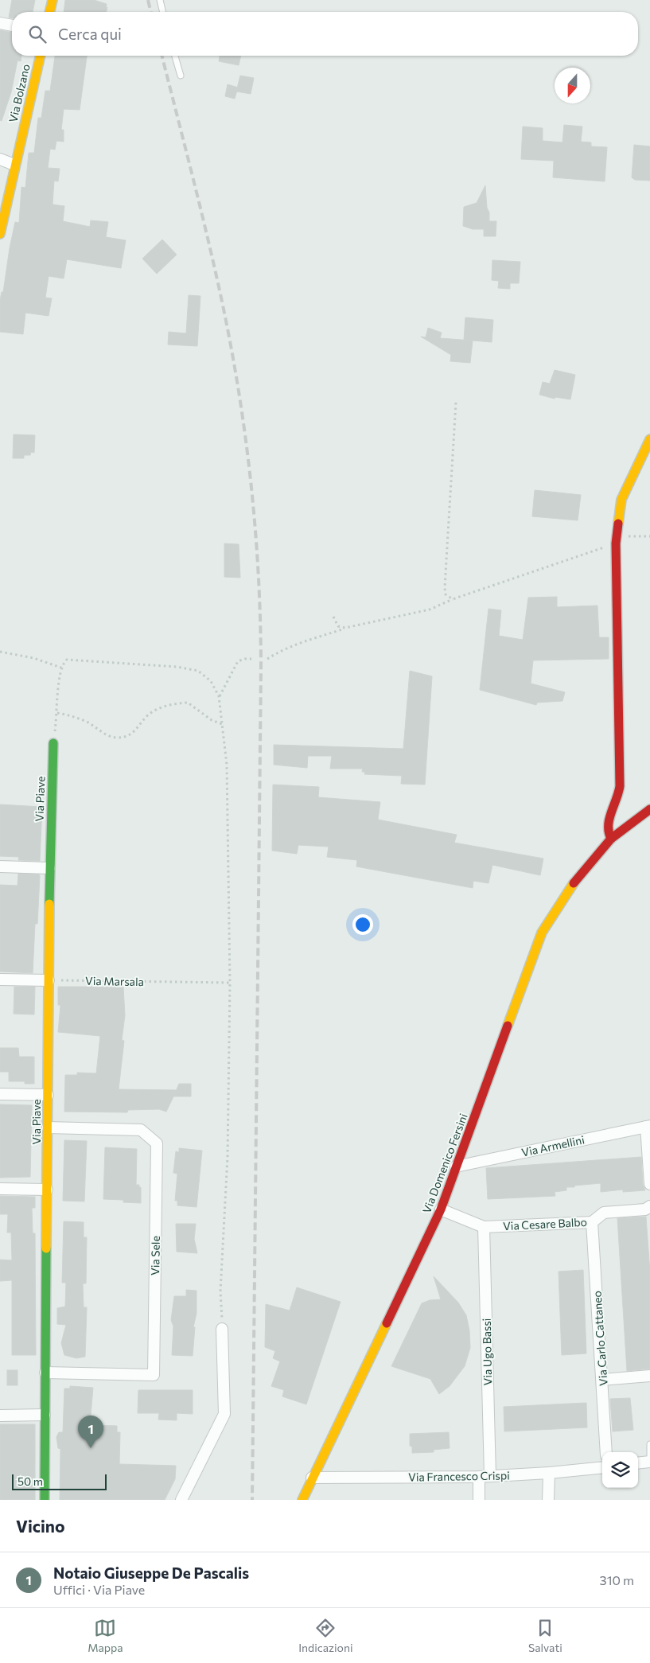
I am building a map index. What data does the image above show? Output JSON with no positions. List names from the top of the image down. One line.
{"streets":{"street":["Via Bolzano","Via Piave","Via Armellini","Via Domenico Fersini","Via Cesare Balbo","Via Sele","Via Carlo Cattaneo","Via Ugo Bassi","Via Francesco Crispi"],"path":["Via Marsala"]},"crossings":[["Via Piave","Via Marsala"],["Via Piave","Via Sele"],["Via Armellini","Via Domenico Fersini"],["Via Domenico Fersini","Via Francesco Crispi"],["Via Cesare Balbo","Via Carlo Cattaneo"],["Via Cesare Balbo","Via Ugo Bassi"],["Via Ugo Bassi","Via Francesco Crispi"]],"scale_bar":"50 m","north":"bottom","page":{"search":"Cerca qui","pins":"1","scale":"50 m","heading":"Vicino","list":[{"mark":"1","name":"Notaio Giuseppe De Pascalis","note":"Uffici · Via Piave","value":"310 m"}],"nav":["Mappa","Indicazioni","Salvati"]}}
